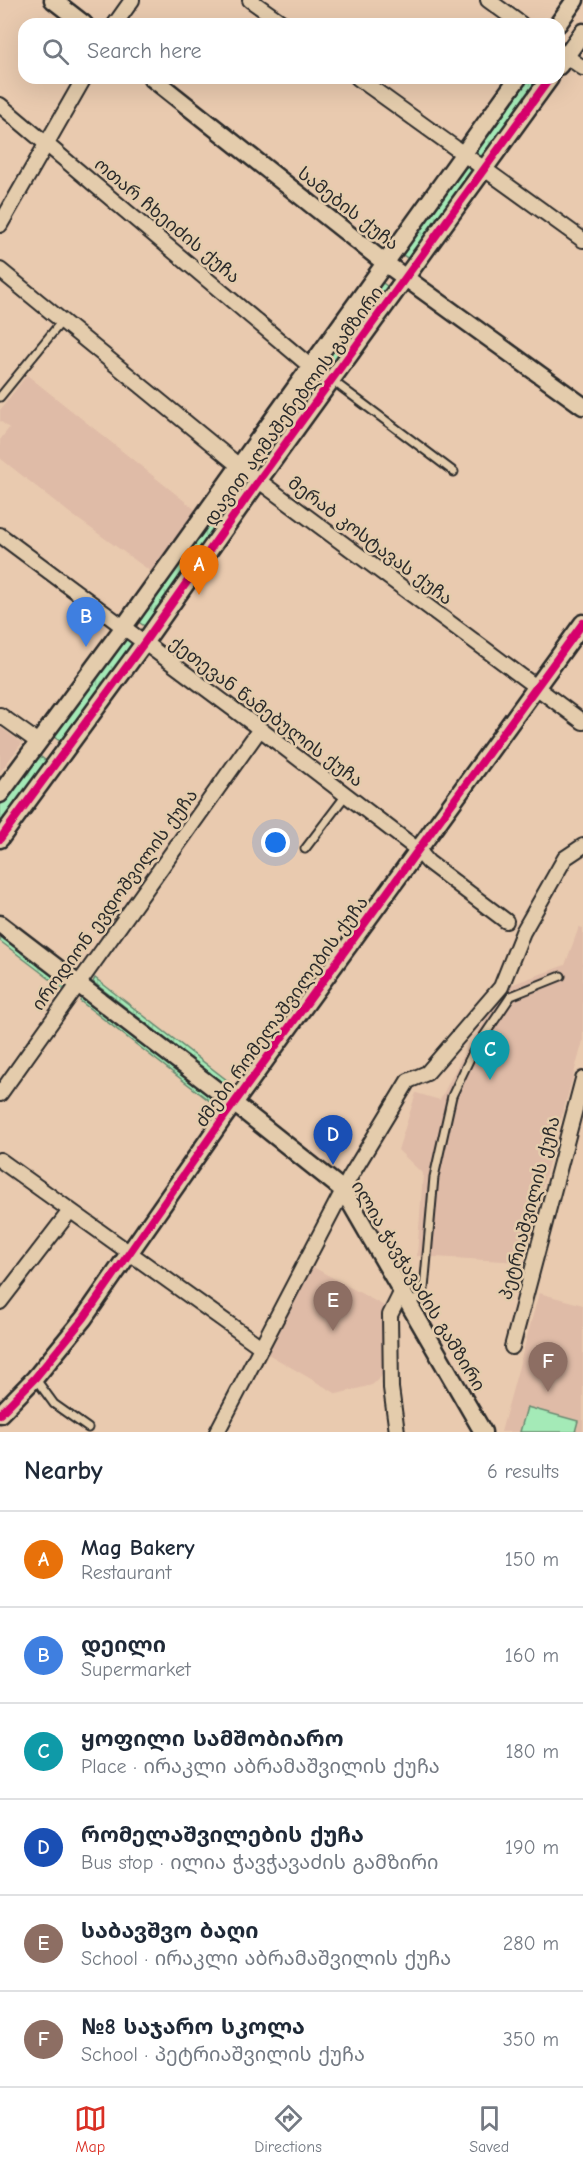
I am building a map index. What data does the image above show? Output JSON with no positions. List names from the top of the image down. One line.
{"streets":{"street":["სამების ქუჩა","ოთარ ჩხეიძის ქუჩა","დავით აღმაშენებლის გამზირი","მერაბ კოსტავას ქუჩა","ქეთევან წამებულის ქუჩა","იროდიონ ევდოშვილის ქუჩა","ძმები რომელაშვილების ქუჩა","პეტრიაშვილის ქუჩა","ილია ჭავჭავაძის გამზირი"]},"crossings":[["სამების ქუჩა","დავით აღმაშენებლის გამზირი"],["ოთარ ჩხეიძის ქუჩა","დავით აღმაშენებლის გამზირი"],["დავით აღმაშენებლის გამზირი","მერაბ კოსტავას ქუჩა"],["დავით აღმაშენებლის გამზირი","ქეთევან წამებულის ქუჩა"],["მერაბ კოსტავას ქუჩა","ძმები რომელაშვილების ქუჩა"],["ქეთევან წამებულის ქუჩა","იროდიონ ევდოშვილის ქუჩა"],["ქეთევან წამებულის ქუჩა","ძმები რომელაშვილების ქუჩა"],["იროდიონ ევდოშვილის ქუჩა","ილია ჭავჭავაძის გამზირი"],["ძმები რომელაშვილების ქუჩა","ილია ჭავჭავაძის გამზირი"]],"page":{"search":"Search here","pins":["A","B","C","D","E","F"],"heading":["Nearby","6 results"],"list":[{"mark":"A","name":"Mag Bakery","note":"Restaurant","value":"150 m"},{"mark":"B","name":"დეილი","note":"Supermarket","value":"160 m"},{"mark":"C","name":"ყოფილი სამშობიარო","note":"Place · ირაკლი აბრამაშვილის ქუჩა","value":"180 m"},{"mark":"D","name":"რომელაშვილების ქუჩა","note":"Bus stop · ილია ჭავჭავაძის გამზირი","value":"190 m"},{"mark":"E","name":"საბავშვო ბაღი","note":"School · ირაკლი აბრამაშვილის ქუჩა","value":"280 m"},{"mark":"F","name":"№8 საჯარო სკოლა","note":"School · პეტრიაშვილის ქუჩა","value":"350 m"}],"nav":["Map","Directions","Saved"]}}
